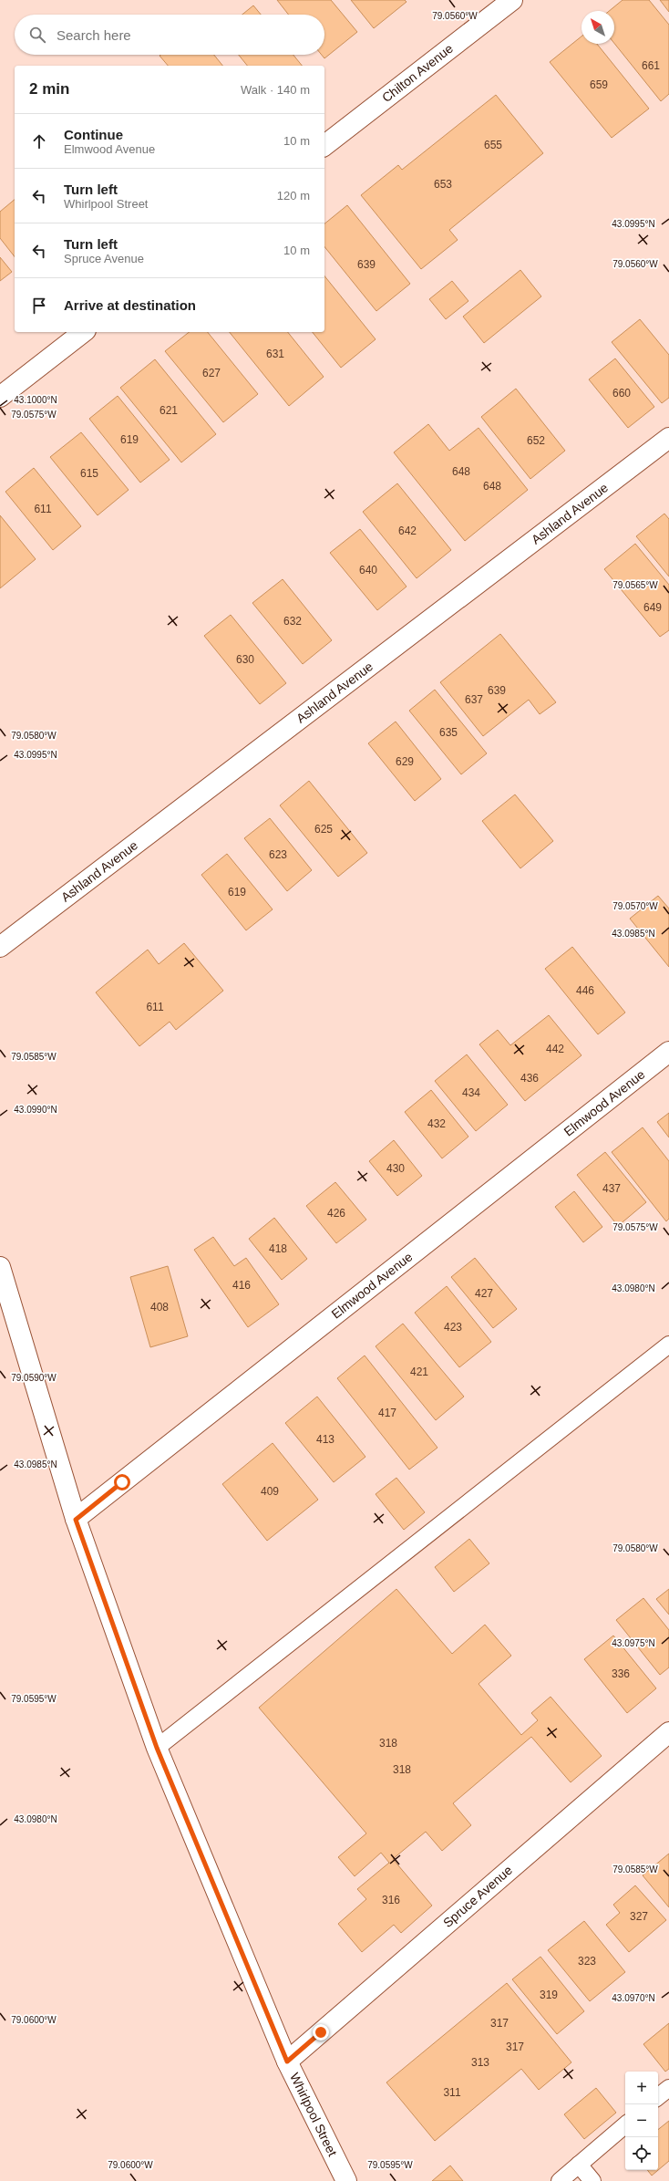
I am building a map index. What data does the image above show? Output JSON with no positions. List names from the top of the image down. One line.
{"streets":{"street":["Chilton Avenue","Ashland Avenue","Elmwood Avenue","Spruce Avenue","Whirlpool Street"]},"crossings":[["Elmwood Avenue","Whirlpool Street"],["Spruce Avenue","Whirlpool Street"]],"house_numbers":["661","659","655","653","639","631","627","660","621","619","652","648","615","648","611","642","640","649","632","630","639","637","635","629","625","623","619","446","611","442","436","434","432","430","437","426","418","416","427","408","423","421","417","413","409","336","318","318","316","327","323","319","317","317","313","311"],"north":"top left","page":{"search":"Search here","heading":["2 min","Walk · 140 m"],"list":[["Continue","Elmwood Avenue","10 m"],["Turn left","Whirlpool Street","120 m"],["Turn left","Spruce Avenue","10 m"],"Arrive at destination"],"map_buttons":["+","−"]},"coordinates":["79.0560°W","43.0995°N","43.1000°N","79.0575°W","79.0565°W","79.0580°W","79.0570°W","43.0985°N","79.0585°W","43.0990°N","43.0980°N","79.0590°W","43.0975°N","79.0595°W","43.0970°N","79.0600°W"]}
